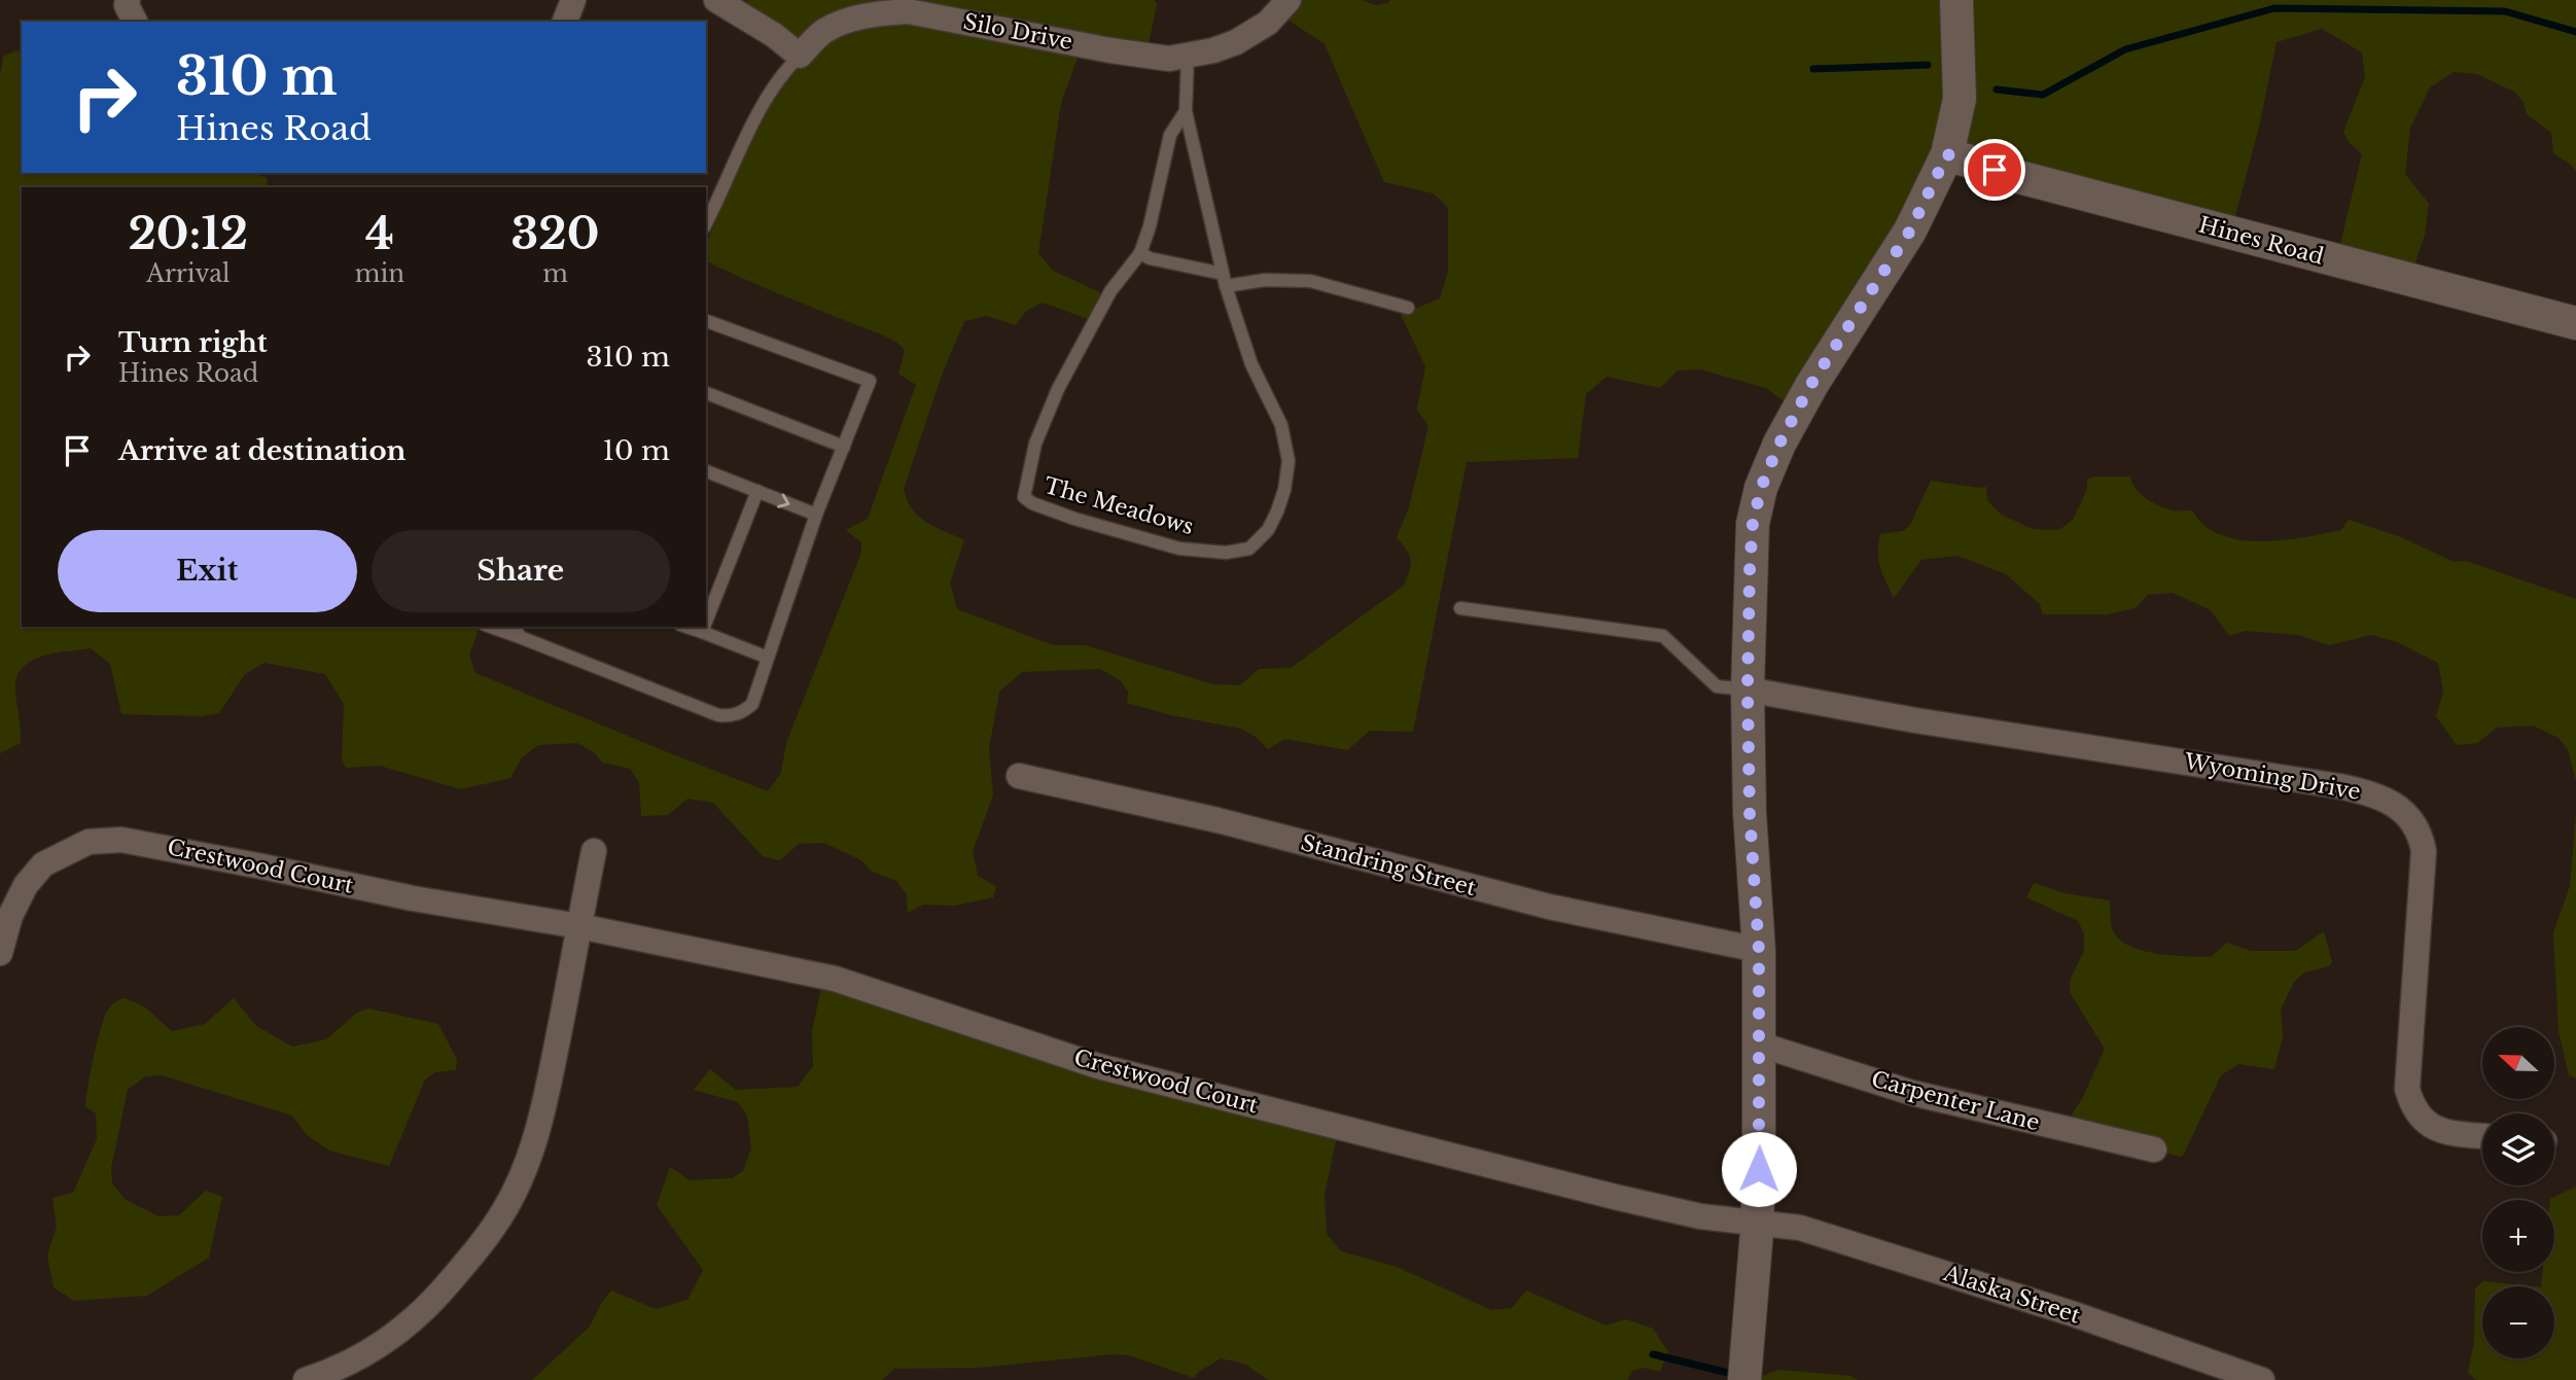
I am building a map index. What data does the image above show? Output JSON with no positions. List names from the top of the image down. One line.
{"streets":{"street":["Silo Drive","Hines Road","Wyoming Drive","Standring Street","Crestwood Court","Carpenter Lane","Alaska Street"],"lane":["The Meadows"]},"crossings":[["Silo Drive","The Meadows"],["Crestwood Court","Alaska Street"]],"north":"left","page":{"turn":["310 m","Hines Road"],"eta":["20:12","Arrival","4","min","320","m"],"list":[{"name":"Turn right","note":"Hines Road","value":"310 m"},{"name":"Arrive at destination","value":"10 m"}],"buttons":["Exit","Share"],"map_buttons":["+","−"]}}
